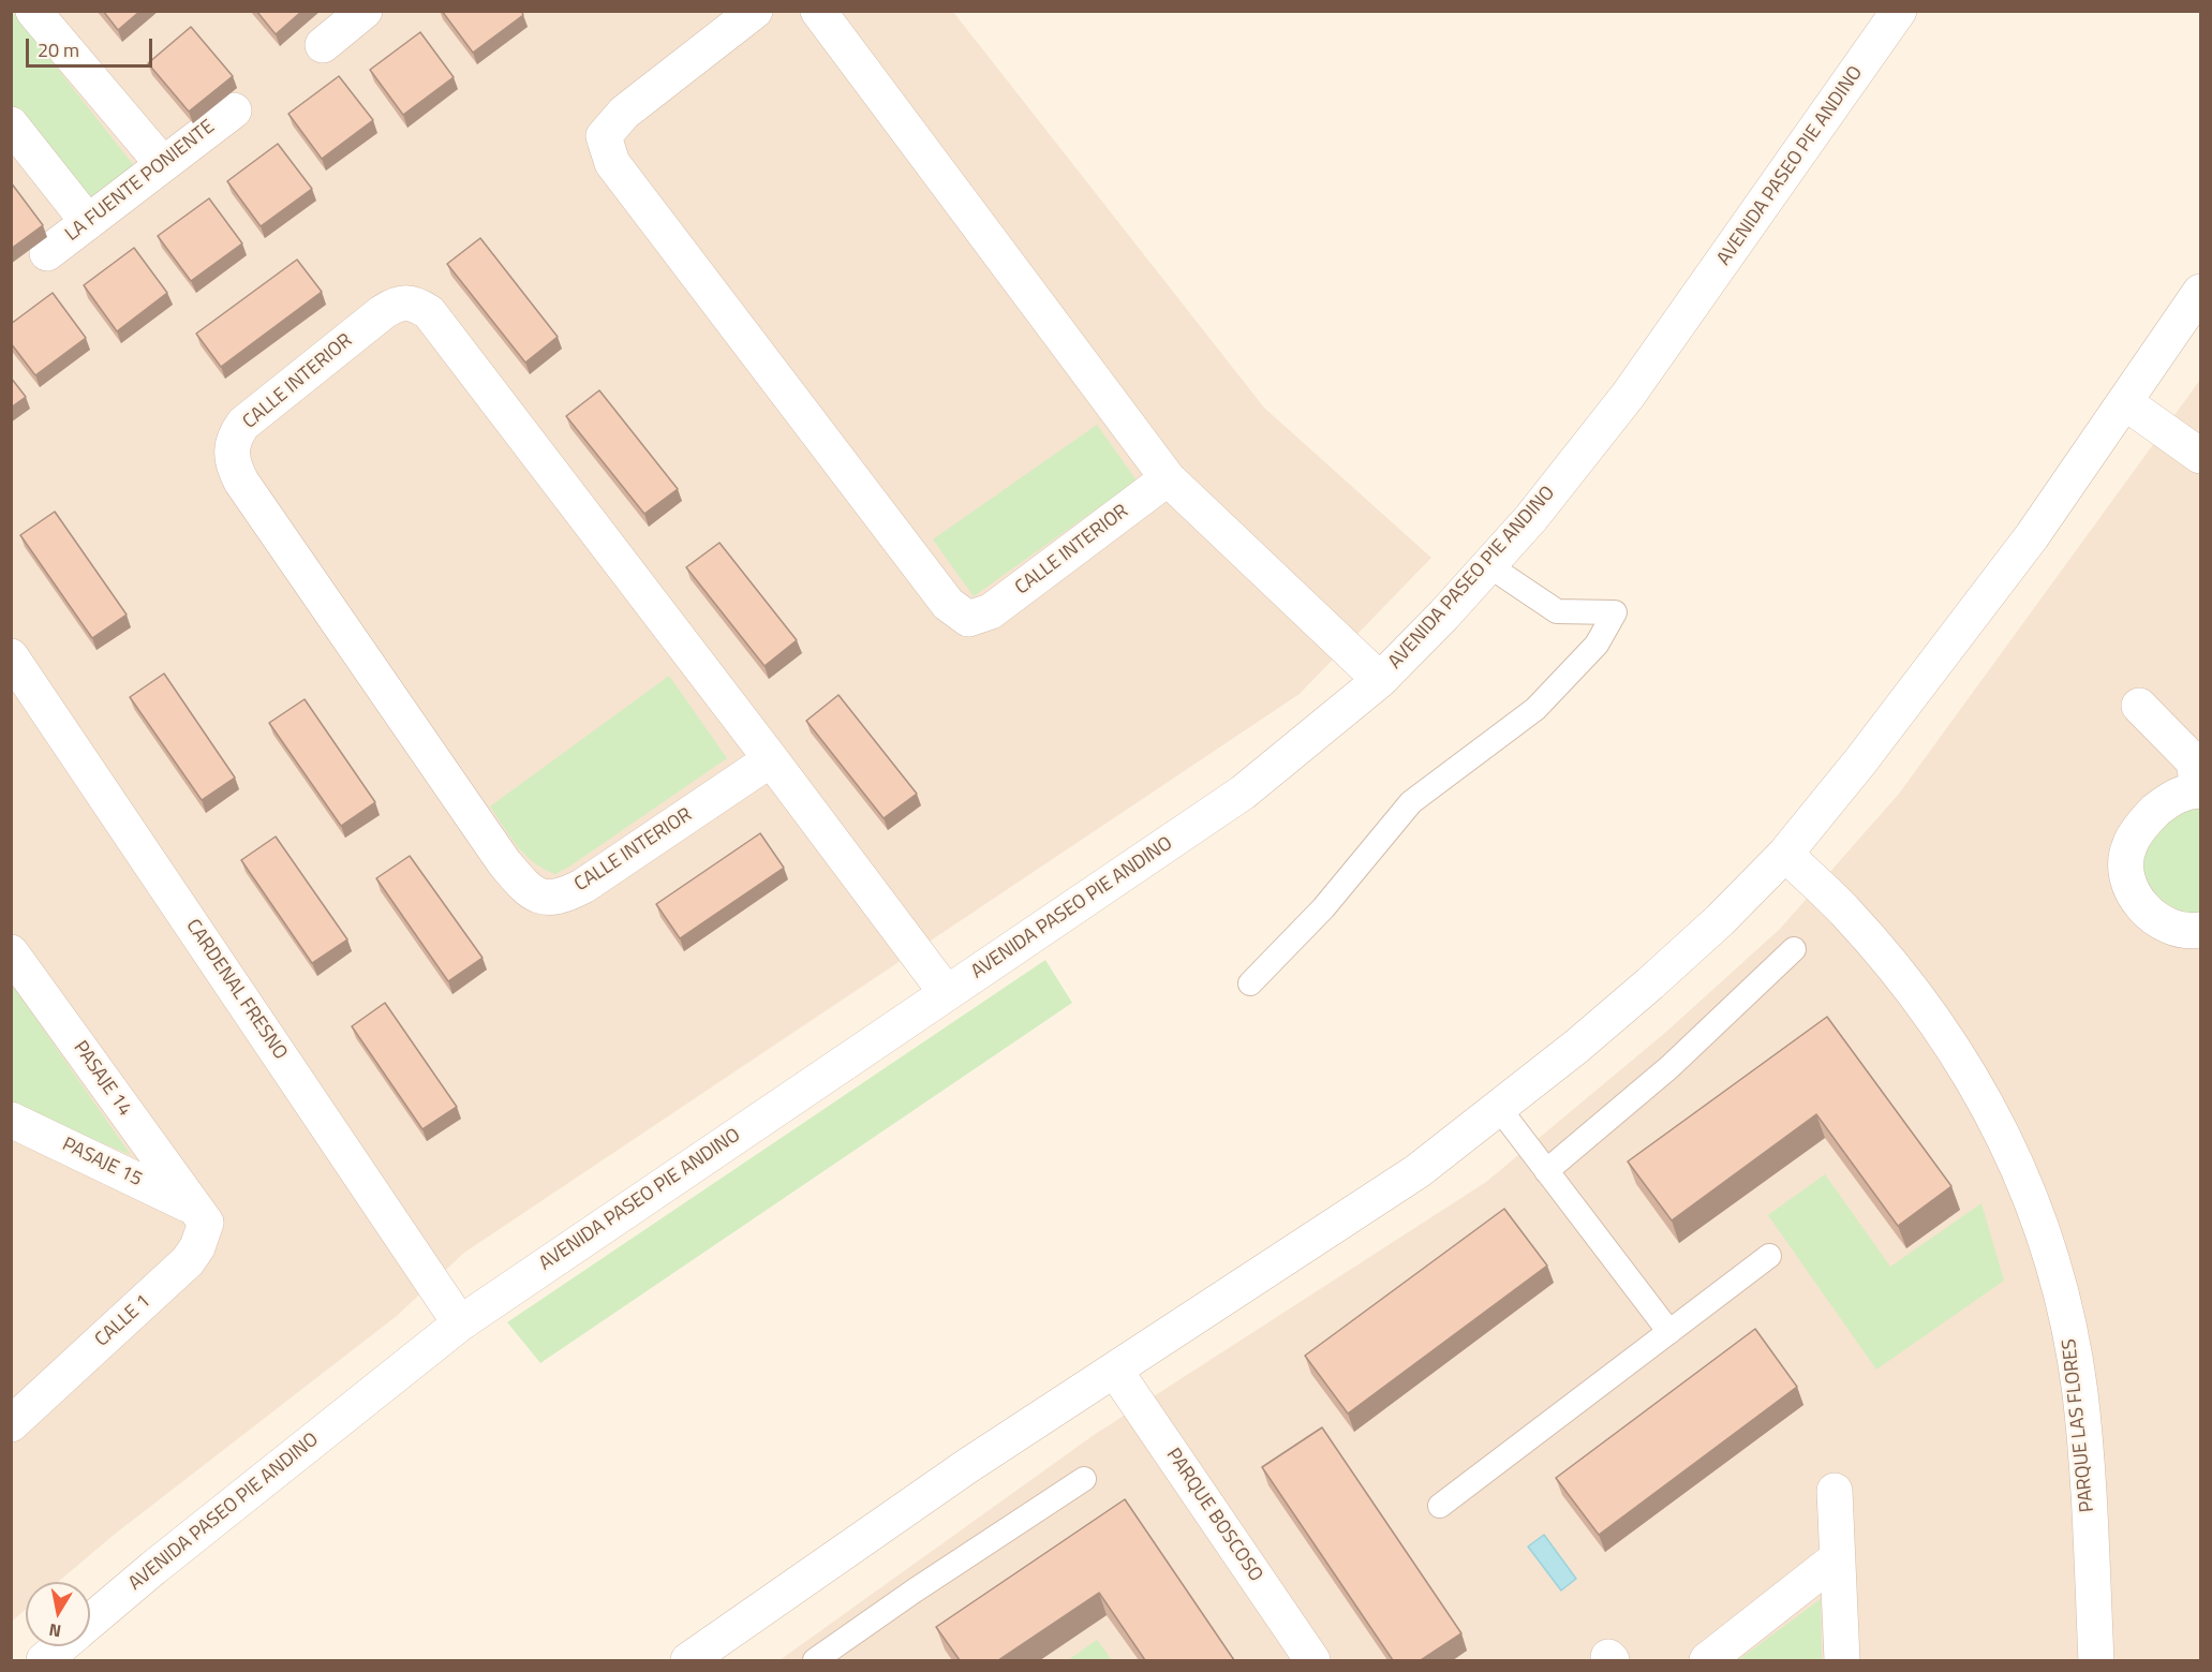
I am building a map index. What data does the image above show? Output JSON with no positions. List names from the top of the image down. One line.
{"streets":{"street":["AVENIDA PASEO PIE ANDINO","LA FUENTE PONIENTE","CALLE INTERIOR","CARDENAL FRESNO","PASAJE 14","PASAJE 15","CALLE 1","PARQUE LAS FLORES","PARQUE BOSCOSO"]},"crossings":[["AVENIDA PASEO PIE ANDINO","CALLE INTERIOR"],["AVENIDA PASEO PIE ANDINO","CARDENAL FRESNO"],["PASAJE 14","PASAJE 15"],["PASAJE 14","CALLE 1"],["PASAJE 15","CALLE 1"]],"scale_bar":"20 m","north":"bottom"}
